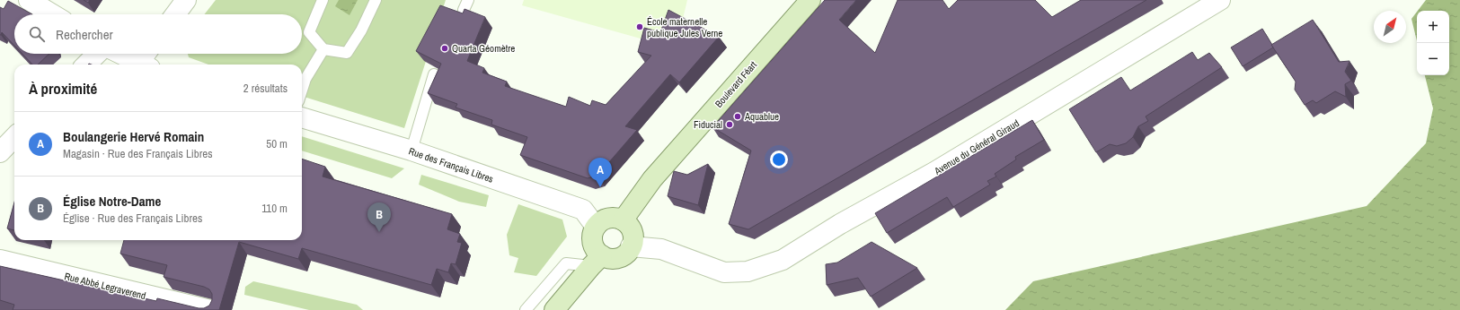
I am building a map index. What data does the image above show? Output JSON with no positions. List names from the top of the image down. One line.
{"streets":{"main road":["Boulevard Féart"],"street":["Avenue du Général Giraud","Rue des Français Libres","Rue Abbé Legraverend"]},"crossings":[["Boulevard Féart","Avenue du Général Giraud"],["Boulevard Féart","Rue des Français Libres"],["Avenue du Général Giraud","Rue des Français Libres"]],"places":["École maternelle publique Jules Verne","Quarta Géomètre","Aquablue","Fiducial"],"north":"top right","page":{"map_buttons":["+","−"],"search":"Rechercher","heading":["À proximité","2 résultats"],"list":[{"mark":"A","name":"Boulangerie Hervé Romain","note":"Magasin · Rue des Français Libres","value":"50 m"},{"mark":"B","name":"Église Notre-Dame","note":"Église · Rue des Français Libres","value":"110 m"}],"pins":["A","B"]}}
